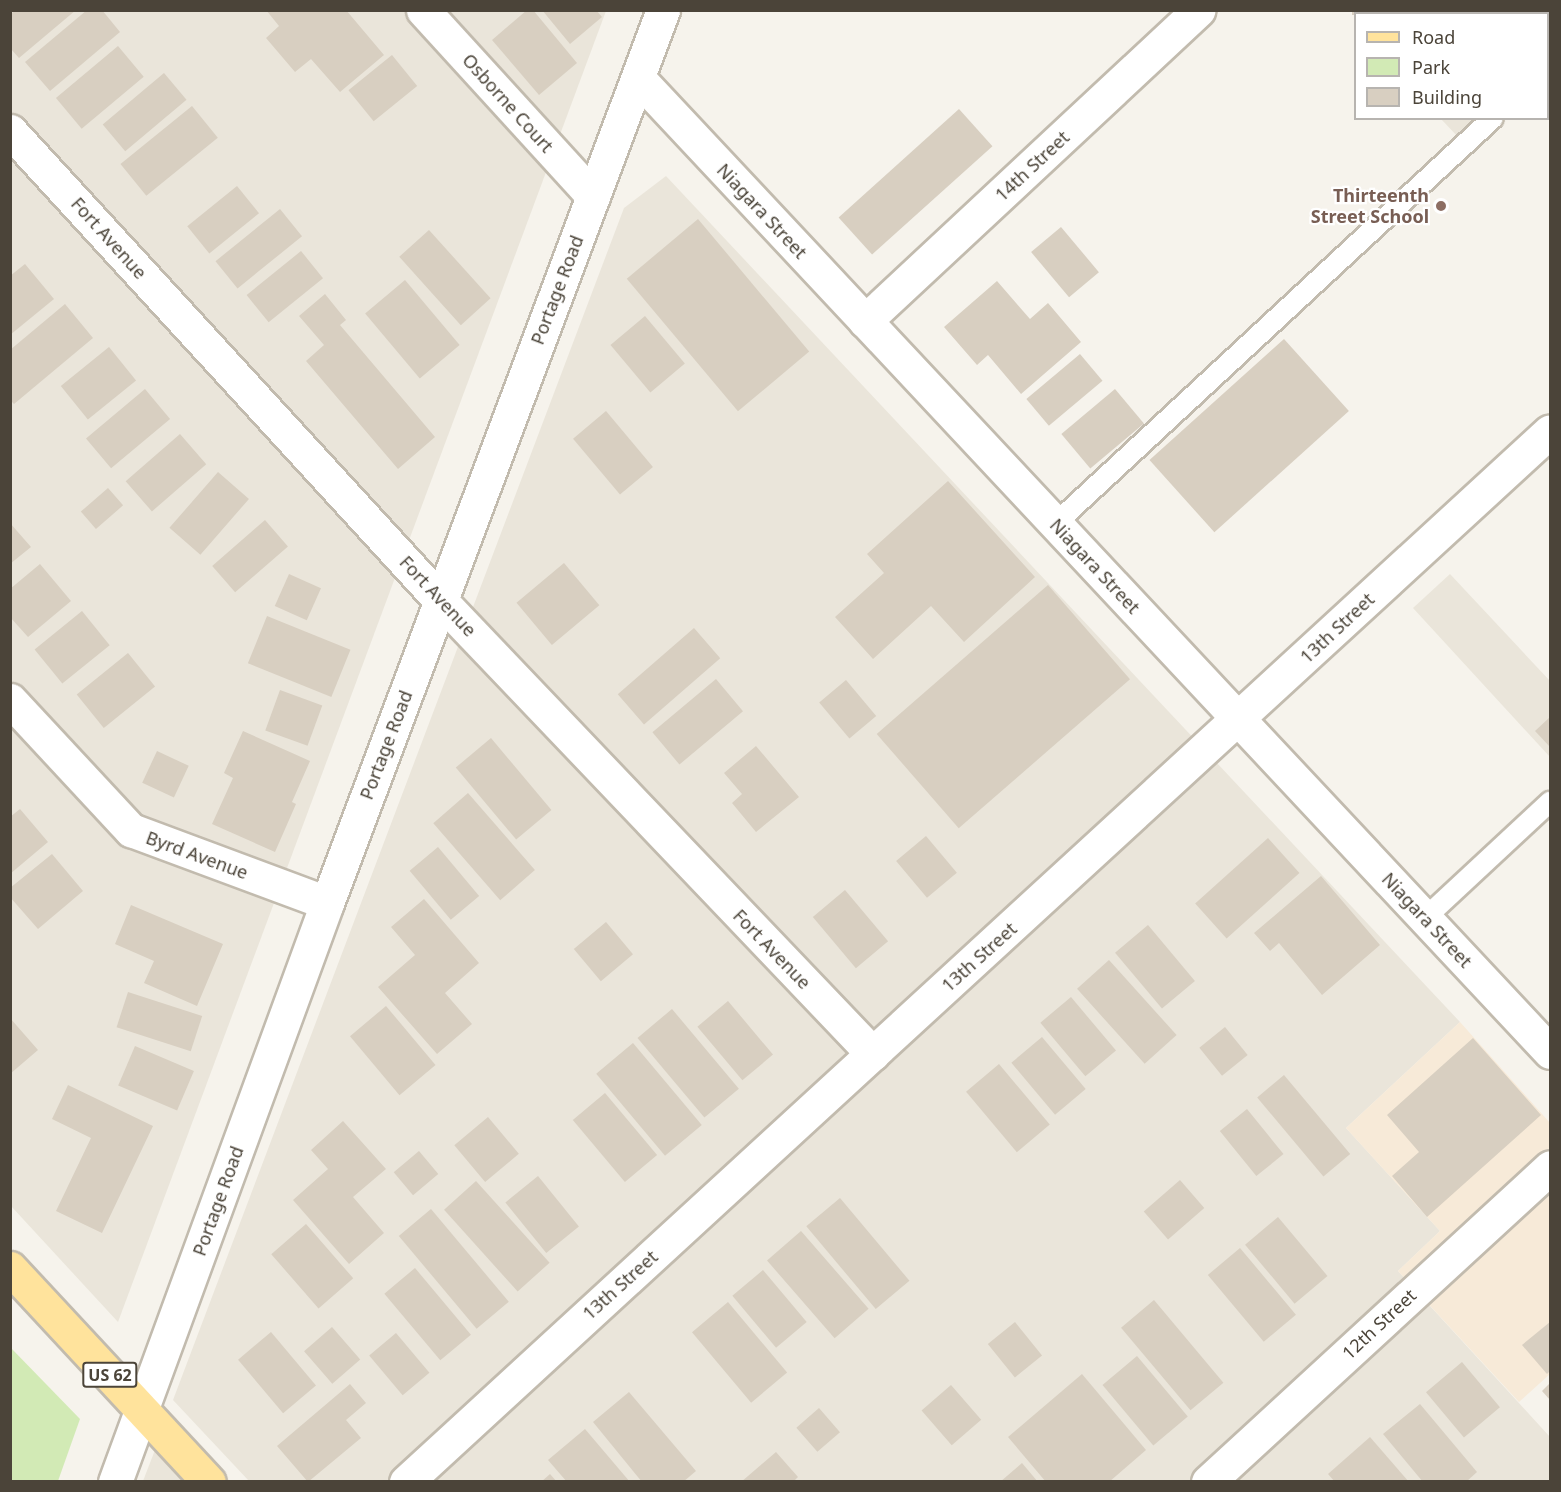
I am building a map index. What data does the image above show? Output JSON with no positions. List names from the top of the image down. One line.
{"streets":{"main road":["US 62"],"street":["Osborne Court","14th Street","Niagara Street","Fort Avenue","Portage Road","13th Street","Byrd Avenue","12th Street"]},"crossings":[["Osborne Court","Portage Road"],["14th Street","Niagara Street"],["Niagara Street","Portage Road"],["Niagara Street","13th Street"],["Fort Avenue","Portage Road"],["Fort Avenue","13th Street"],["Portage Road","Byrd Avenue"],["Portage Road","US 62"]],"places":["Thirteenth Street School"],"legend":["Road","Park","Building"]}
